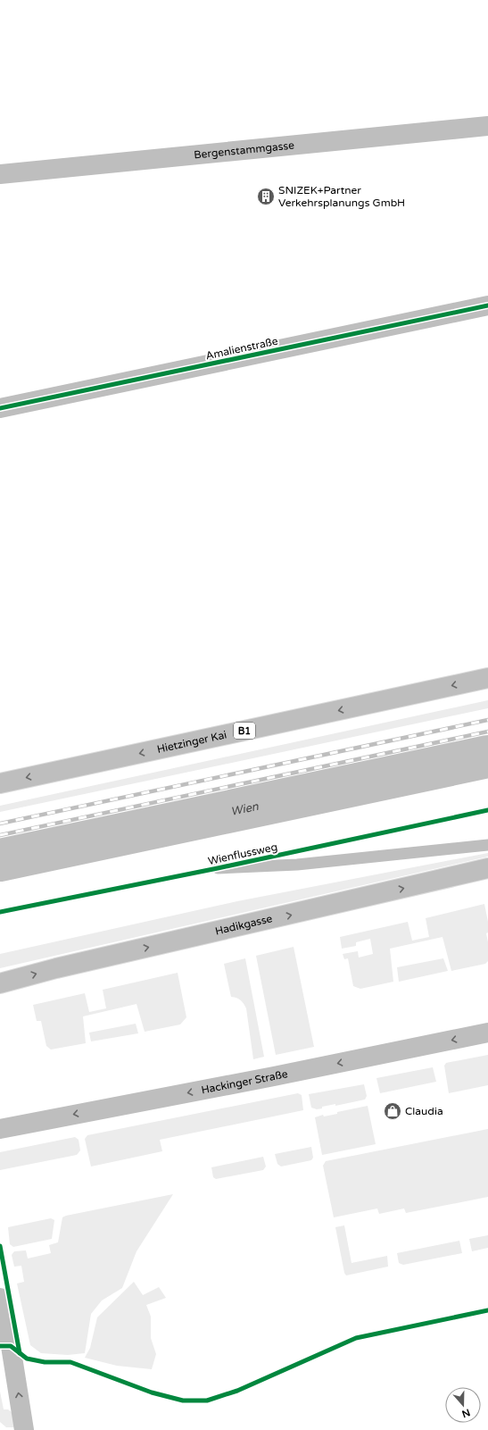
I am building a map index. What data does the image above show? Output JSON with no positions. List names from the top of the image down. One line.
{"streets":{"street":["Bergenstammgasse","Amalienstraße","B1","Hietzinger Kai","Hadikgasse","Hackinger Straße"],"cycle path":["Wienflussweg"]},"one_way":["Hietzinger Kai","Hadikgasse","Hackinger Straße"],"water":["Wien"],"places":{"building":["SNIZEK+Partner Verkehrsplanungs GmbH"],"shop":["Claudia"]},"north":"bottom"}
